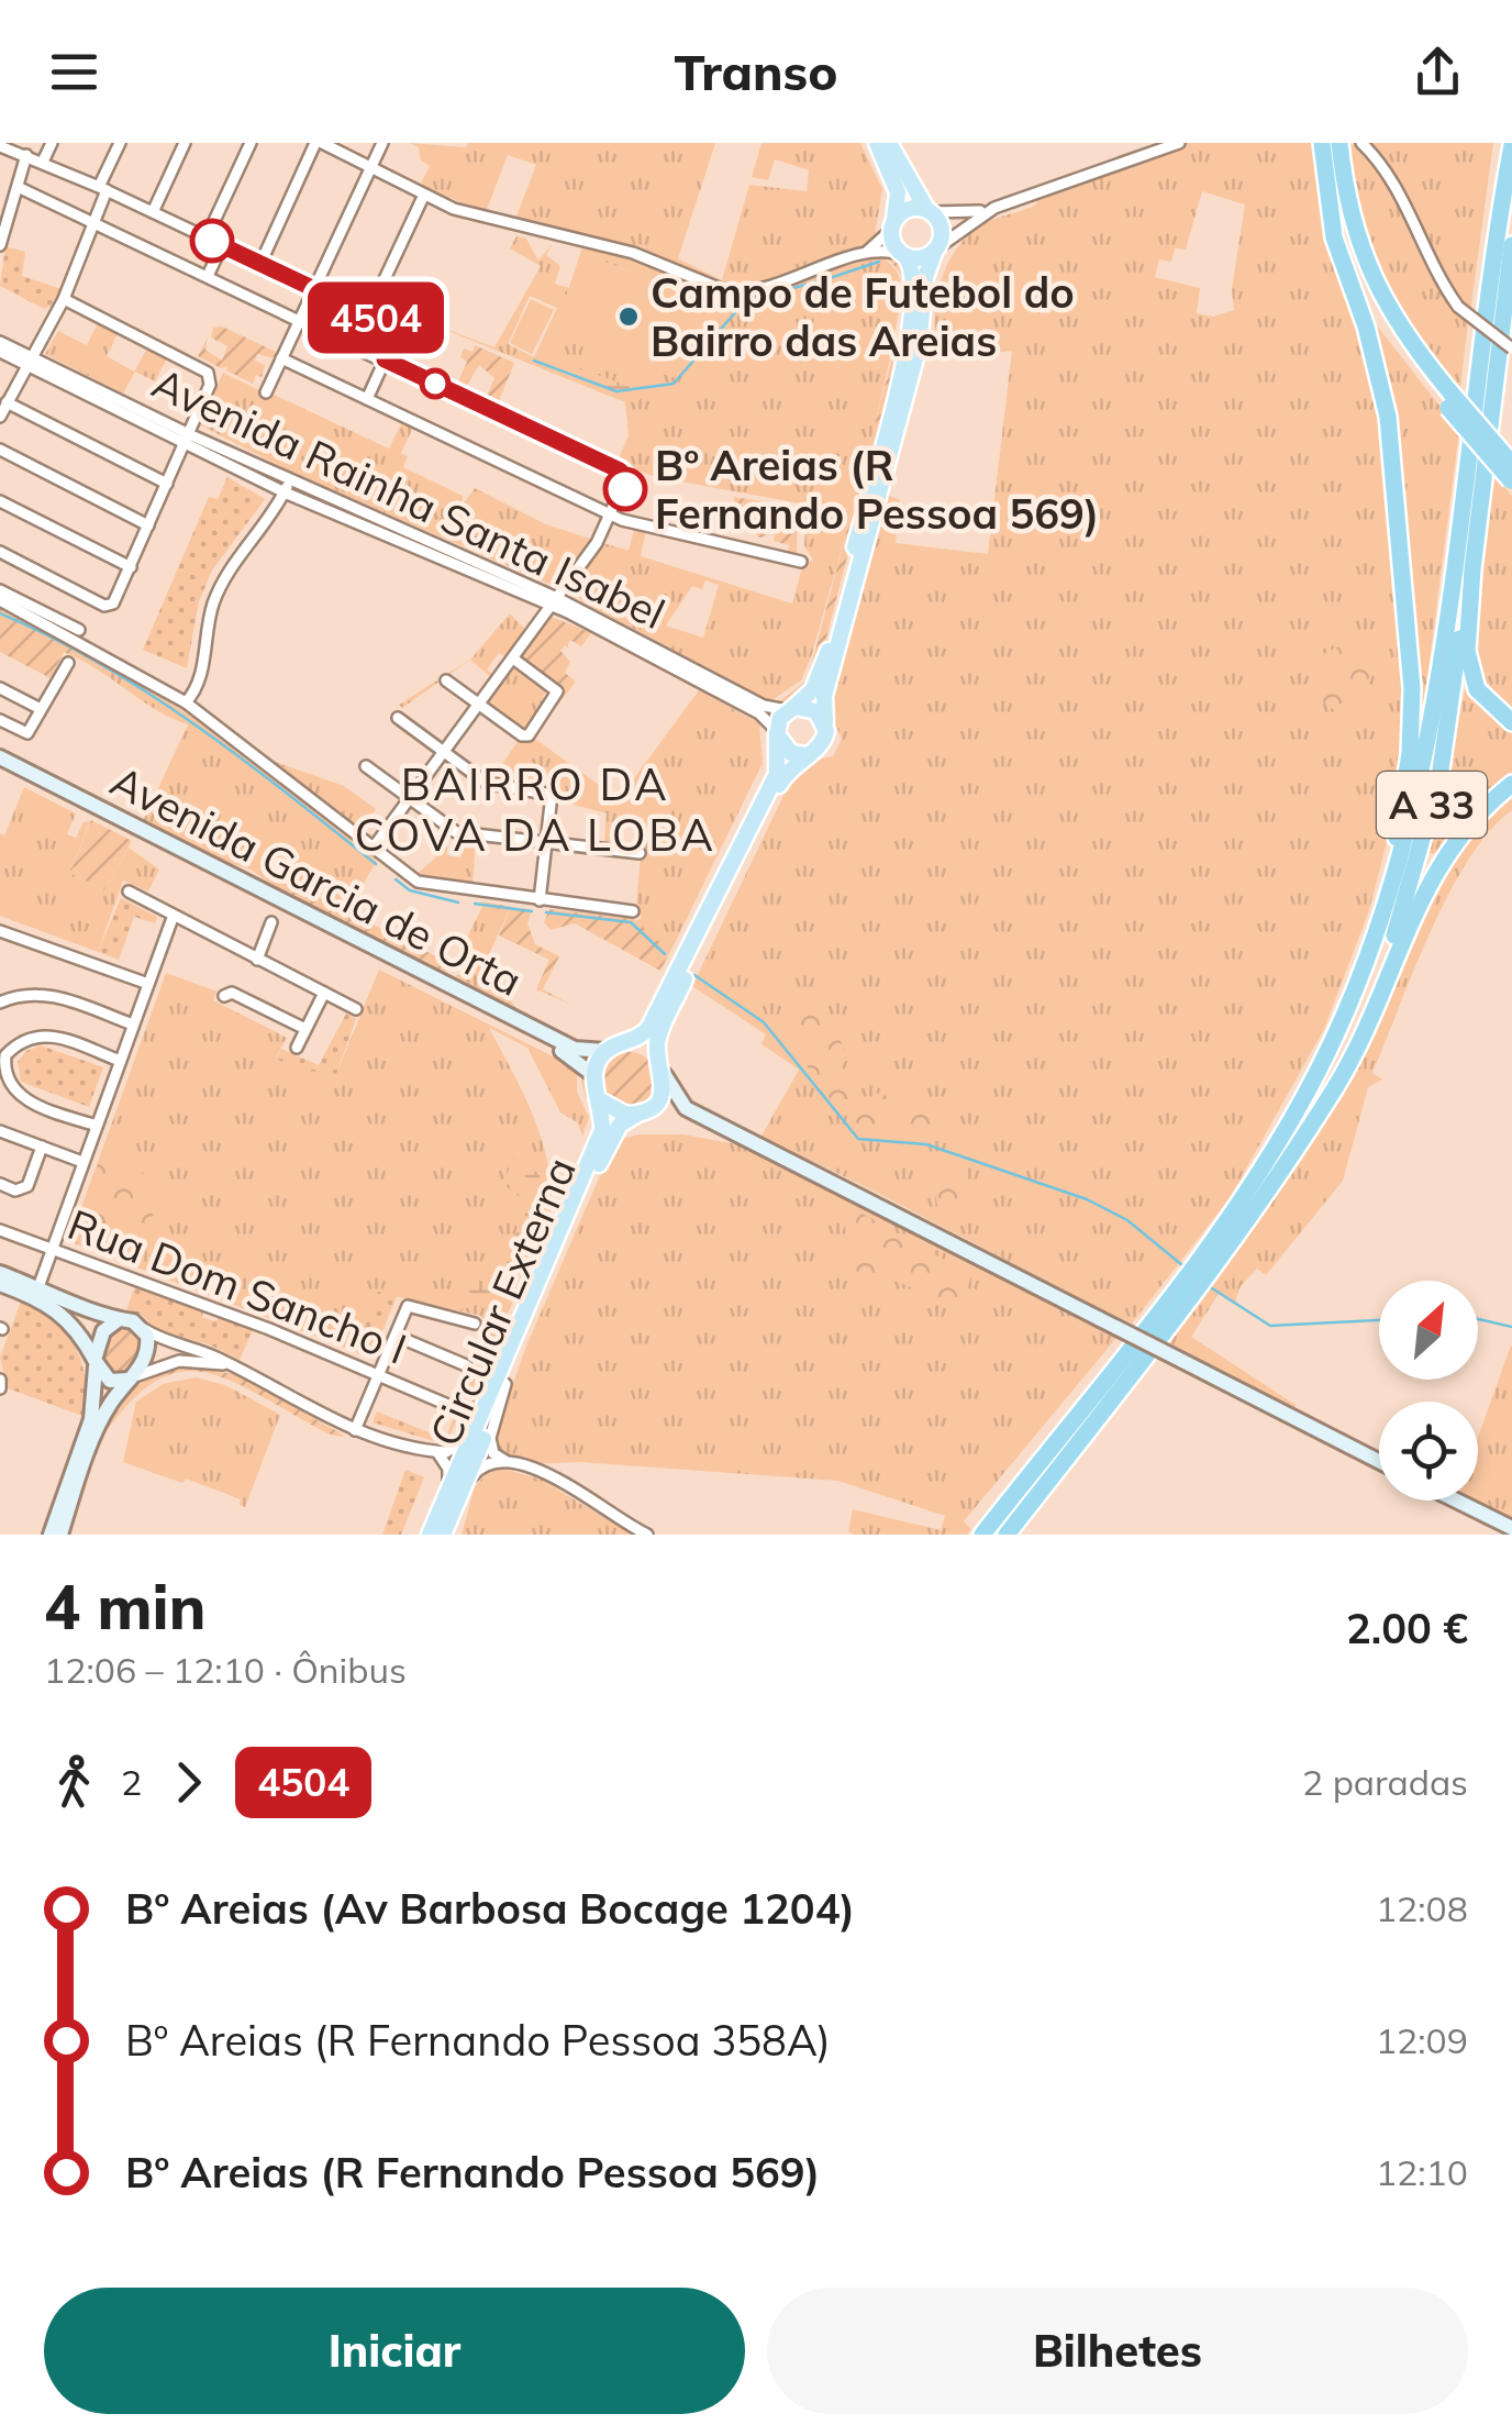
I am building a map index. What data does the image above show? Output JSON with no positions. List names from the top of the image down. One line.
{"streets":{"highway":["A 33"],"main road":["Avenida Garcia de Orta","Circular Externa"],"street":["Avenida Rainha Santa Isabel","Rua Dom Sancho I"]},"crossings":[["Avenida Garcia de Orta","Circular Externa"]],"districts":["BAIRRO DA COVA DA LOBA"],"places":["Campo de Futebol do Bairro das Areias","Bº Areias (R Fernando Pessoa 569)"],"lines":["bus line 4504"],"north":"top right","page":{"header":"Transo","on_map":"4504","heading":["4 min","12:06 – 12:10 · Ônibus","2.00 €"],"legs":["2","4504","2 paradas"],"list":[{"name":"Bº Areias (Av Barbosa Bocage 1204)","value":"12:08"},{"name":"Bº Areias (R Fernando Pessoa 358A)","value":"12:09"},{"name":"Bº Areias (R Fernando Pessoa 569)","value":"12:10"}],"buttons":["Iniciar","Bilhetes"]}}
